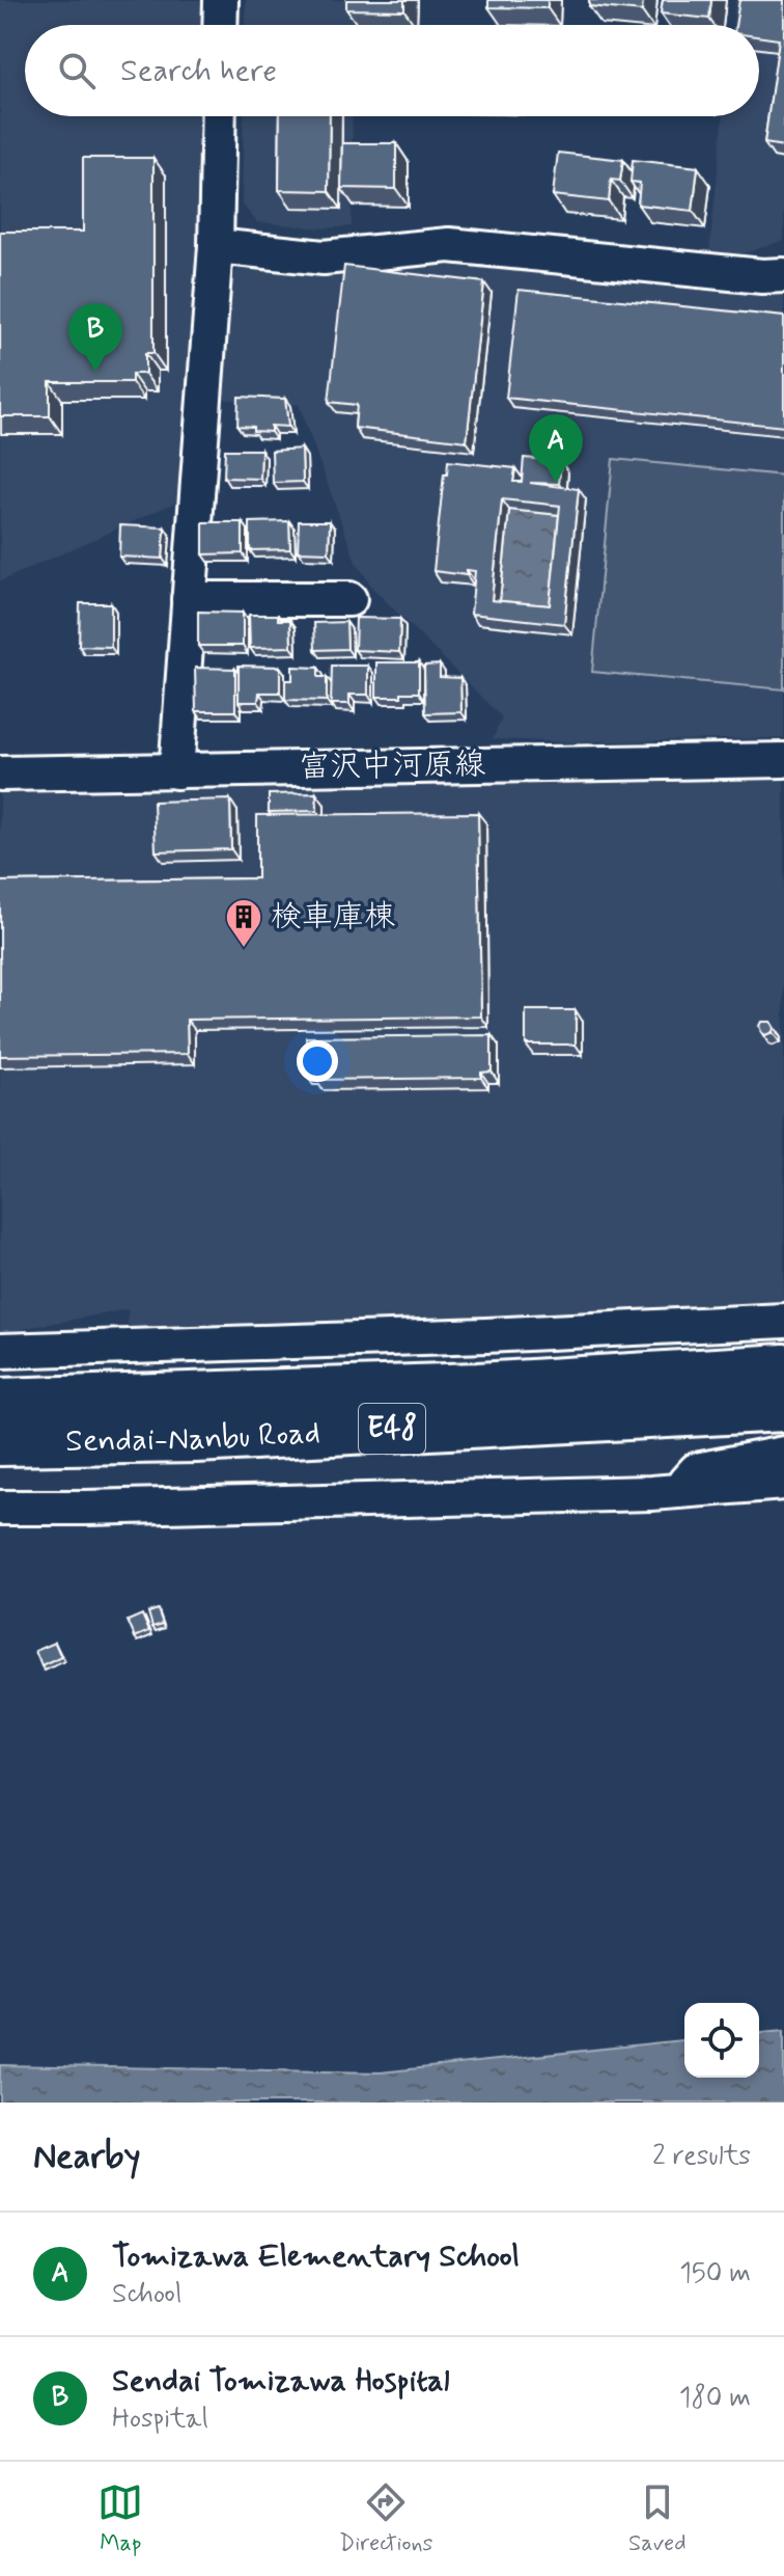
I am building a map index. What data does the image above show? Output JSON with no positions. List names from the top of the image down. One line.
{"streets":{"highway":["E48","Sendai-Nanbu Road"],"street":["富沢中河原線"]},"places":{"building":["検車庫棟"]},"page":{"search":"Search here","pins":["B","A"],"heading":["Nearby","2 results"],"list":[{"mark":"A","name":"Tomizawa Elementary School","note":"School","value":"150 m"},{"mark":"B","name":"Sendai Tomizawa Hospital","note":"Hospital","value":"180 m"}],"nav":["Map","Directions","Saved"]}}
